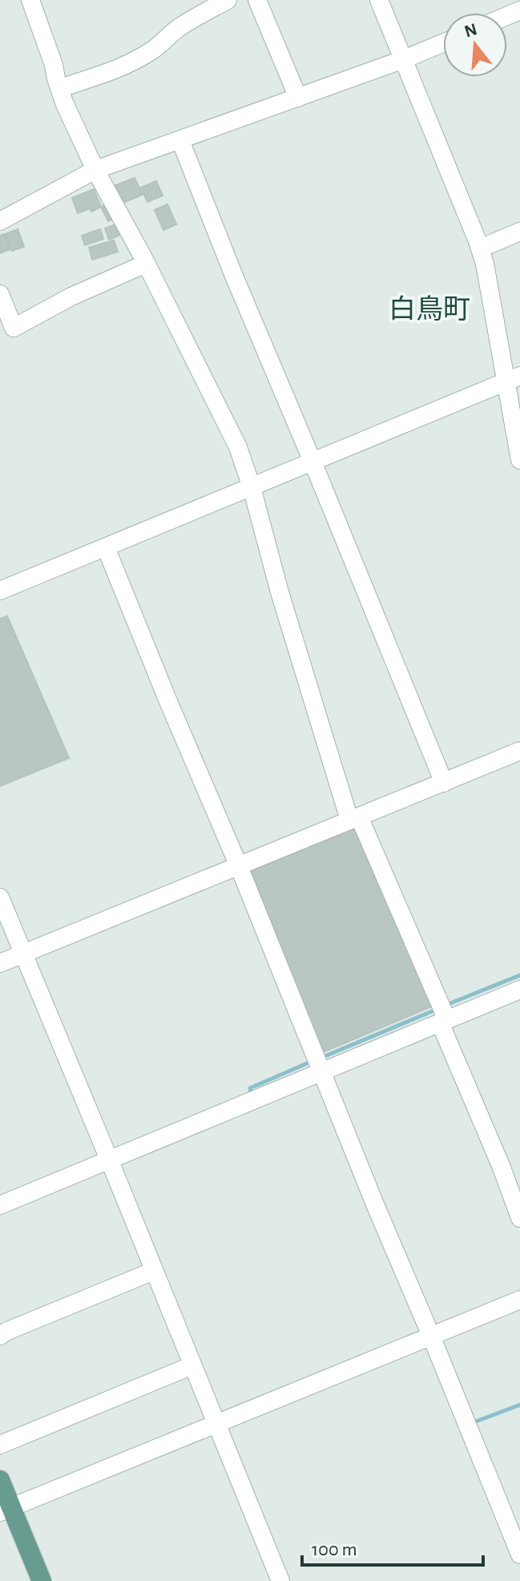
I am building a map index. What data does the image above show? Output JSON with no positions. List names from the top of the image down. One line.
{"districts":["白鳥町"],"scale_bar":"100 m","north":"top"}
